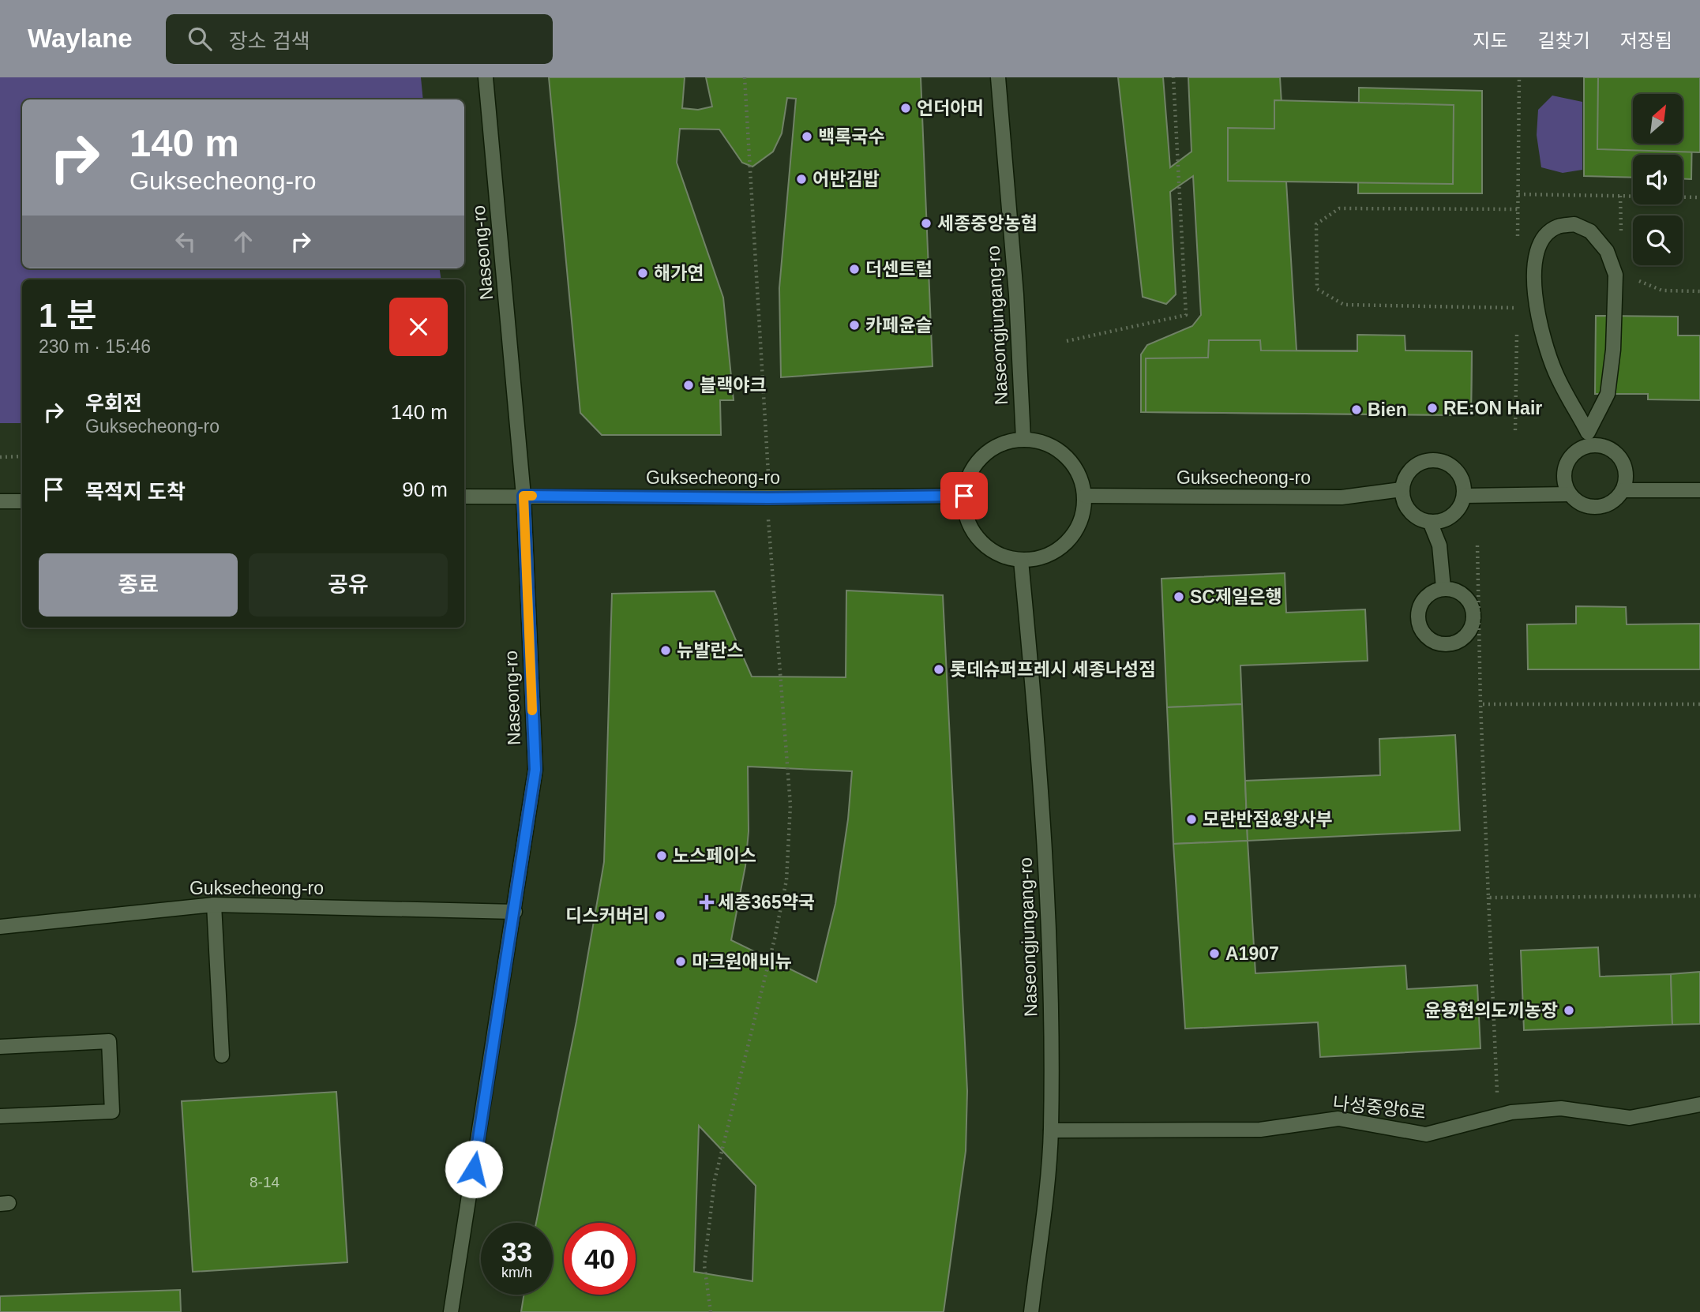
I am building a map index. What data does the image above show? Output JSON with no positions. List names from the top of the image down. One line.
{"streets":{"street":["Naseong-ro","Naseongjungang-ro","Guksecheong-ro","나성중앙6로"]},"crossings":[["Naseong-ro","Guksecheong-ro"],["Naseongjungang-ro","Guksecheong-ro"],["Naseongjungang-ro","나성중앙6로"]],"places":{"other":["언더아머","백록국수","어반김밥","세종중앙농협","더센트럴","해가연","카페윤슬","블랙야크","RE:ON Hair","Bien","SC제일은행","뉴발란스","롯데슈퍼프레시 세종나성점","모란반점&왕사부","노스페이스","디스커버리","A1907","마크원애비뉴","윤용현의도끼농장"],"health":["세종365약국"]},"house_numbers":["8-14"],"north":"top right","page":{"header":"Waylane","search":"장소 검색","nav":["지도","길찾기","저장됨"],"turn":["140 m","Guksecheong-ro"],"heading":["1 분","230 m · 15:46"],"list":[{"name":"우회전","note":"Guksecheong-ro","value":"140 m"},{"name":"목적지 도착","value":"90 m"}],"buttons":["종료","공유"],"speed":"33 km/h","limit":"40"}}
